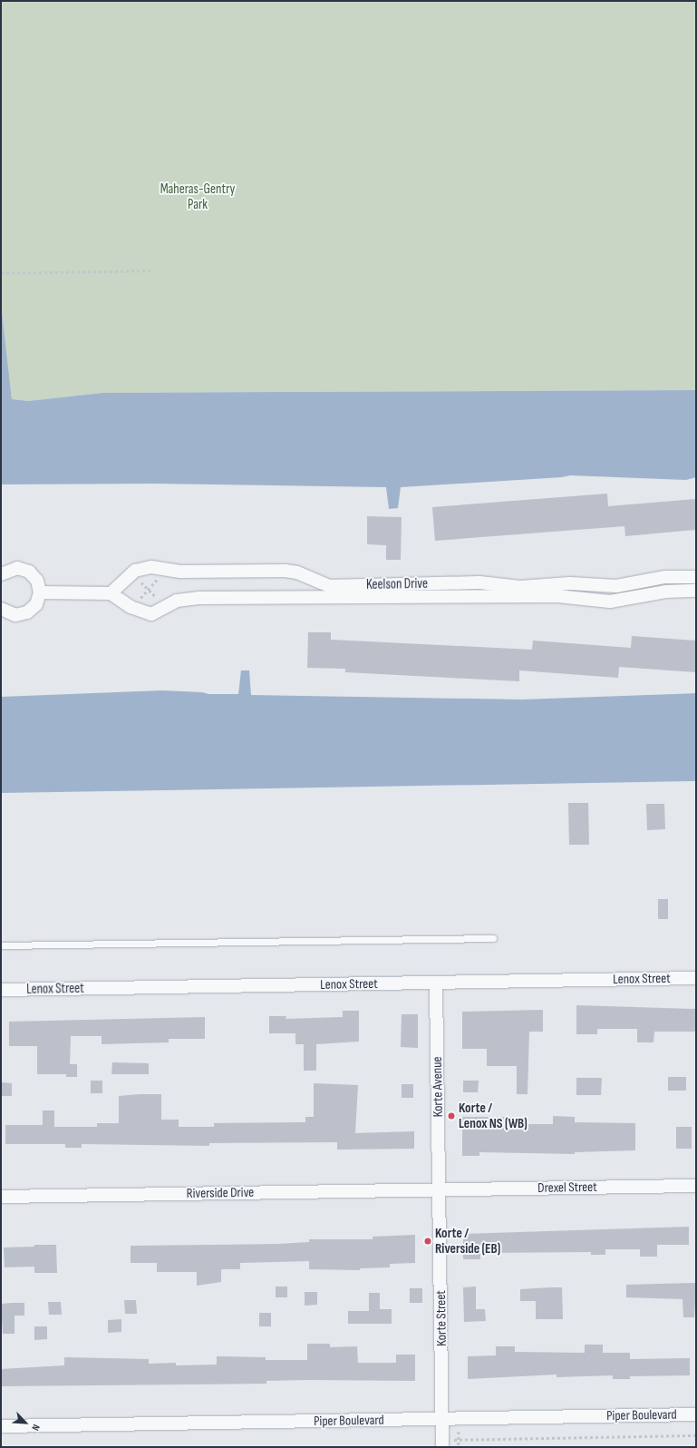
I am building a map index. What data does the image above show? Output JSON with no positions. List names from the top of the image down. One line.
{"streets":{"street":["Keelson Drive","Lenox Street","Korte Avenue","Drexel Street","Riverside Drive","Korte Street","Piper Boulevard"]},"crossings":[["Lenox Street","Korte Avenue"],["Korte Avenue","Drexel Street"],["Korte Avenue","Riverside Drive"],["Korte Avenue","Korte Street"],["Drexel Street","Riverside Drive"],["Drexel Street","Korte Street"],["Riverside Drive","Korte Street"],["Korte Street","Piper Boulevard"]],"parks":["Maheras-Gentry Park"],"places":["Korte / Lenox NS (WB)","Korte / Riverside (EB)"],"north":"bottom right"}
